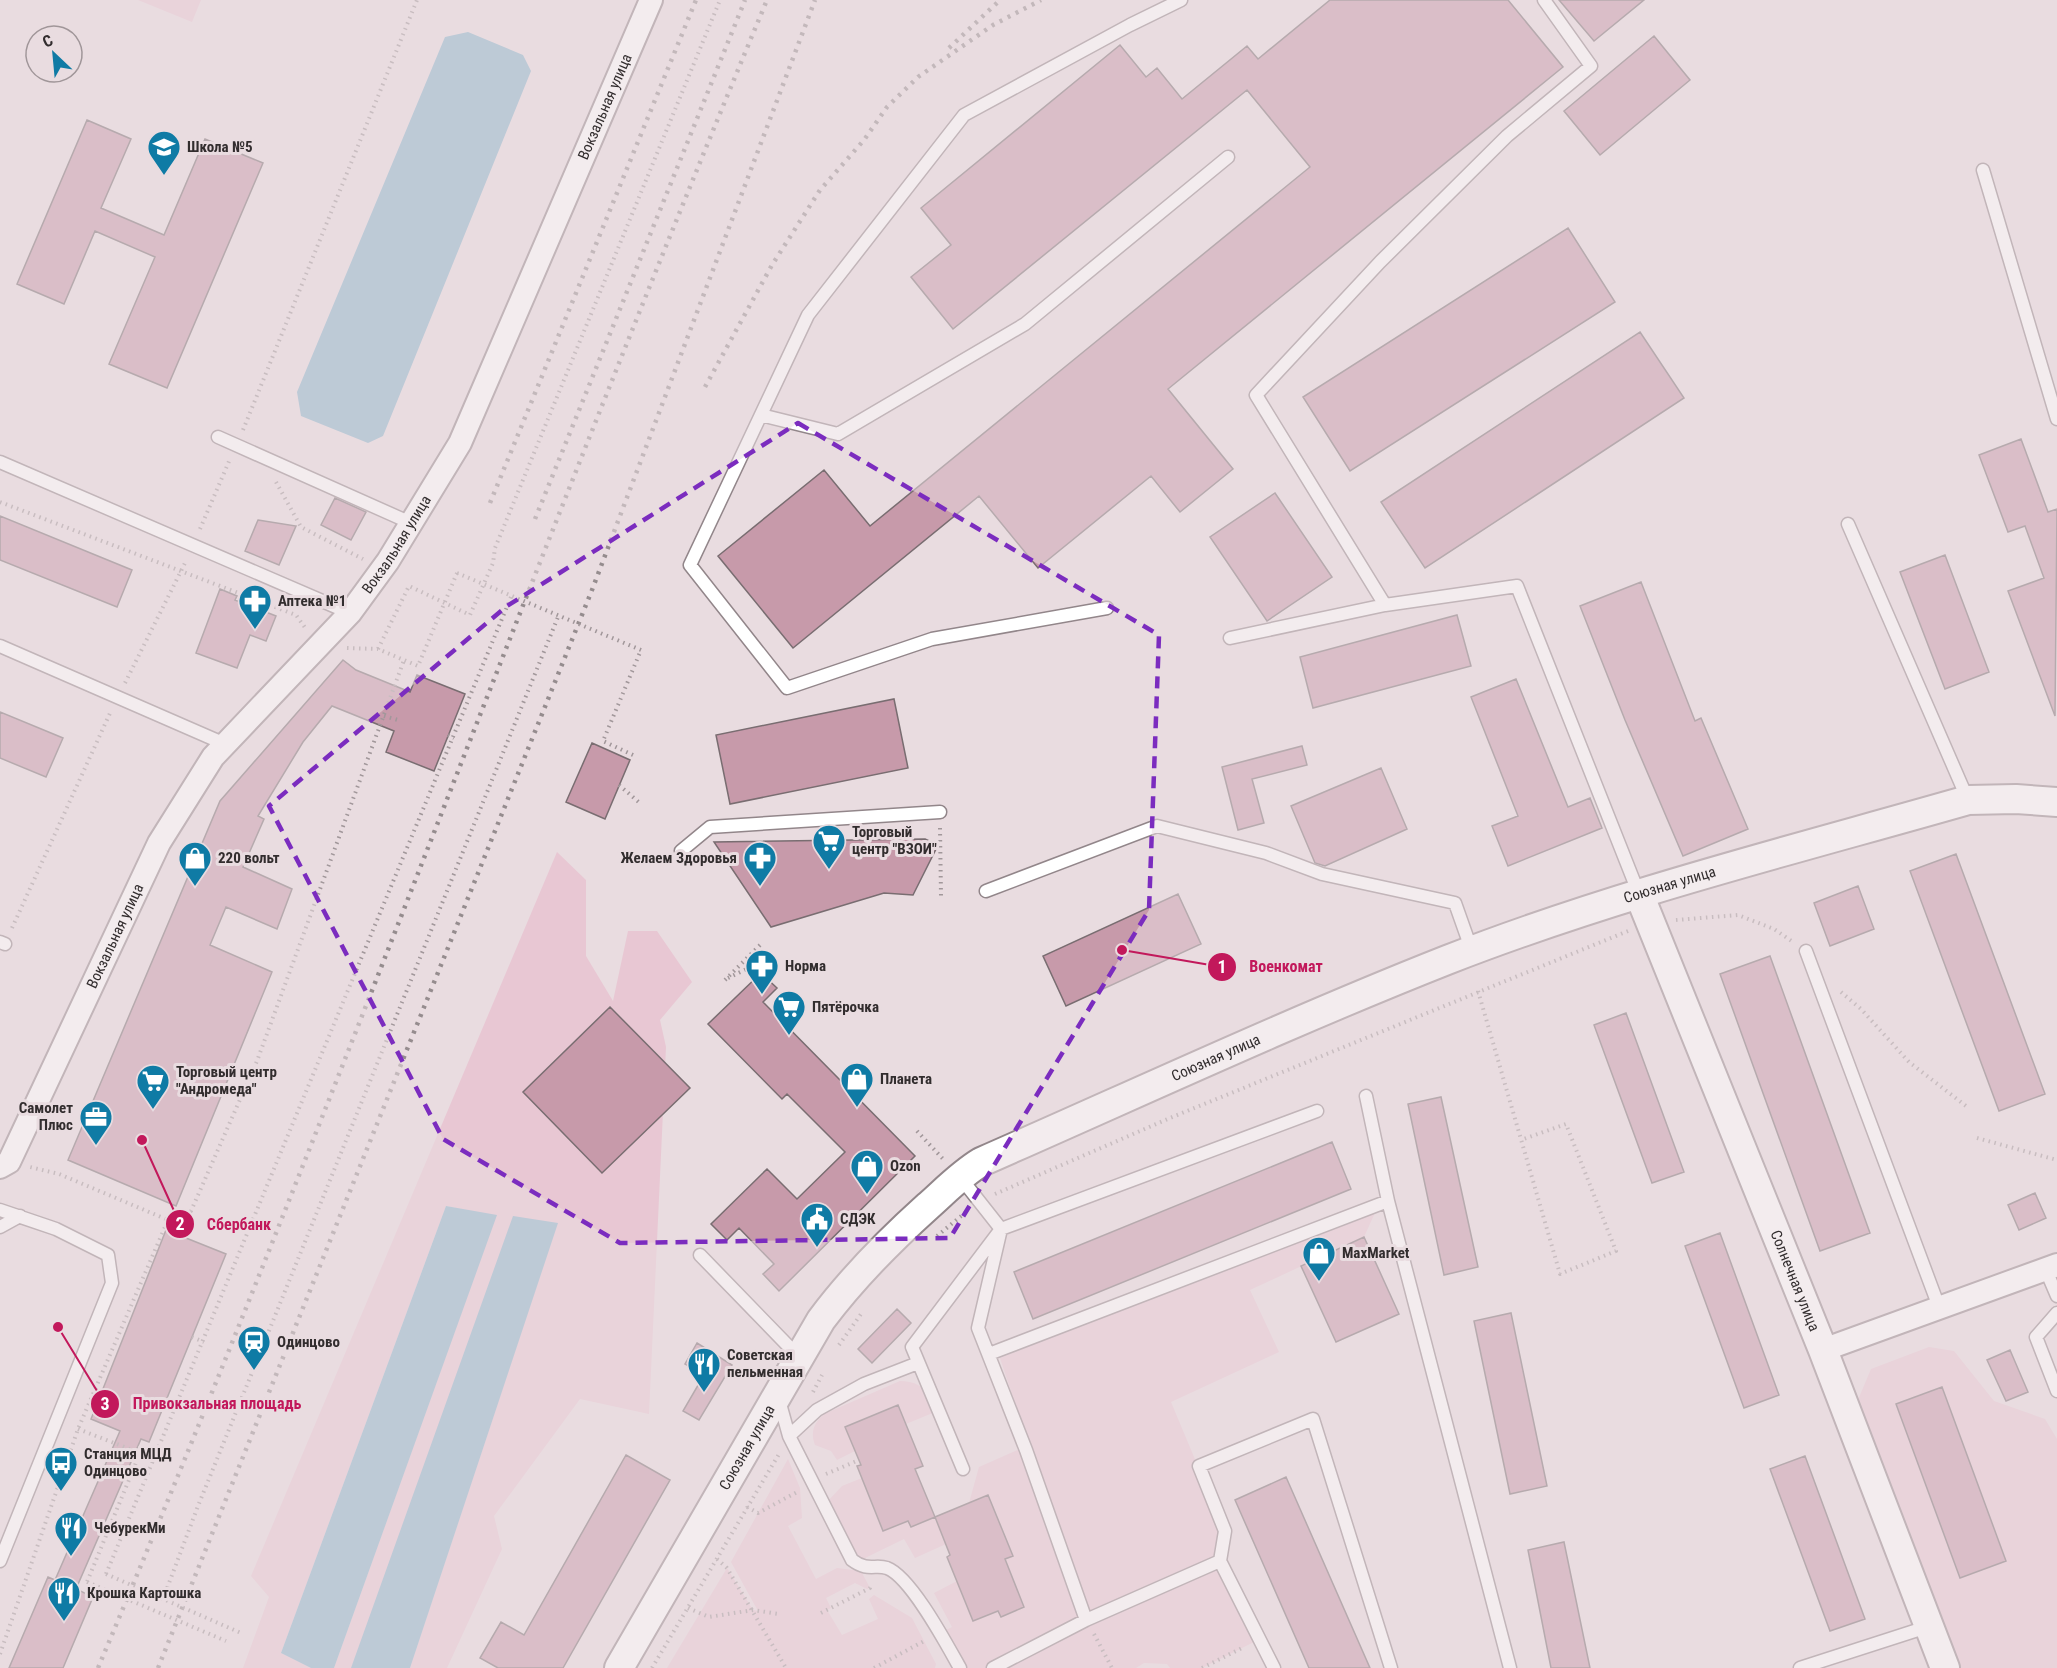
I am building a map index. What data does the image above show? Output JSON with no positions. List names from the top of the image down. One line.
{"streets":{"street":["Вокзальная улица","Союзная улица","Солнечная улица"]},"crossings":[["Союзная улица","Солнечная улица"]],"places":{"school or university":["Школа №5"],"pharmacy":["Аптека №1","Желаем Здоровья","Норма"],"supermarket":["Торговый центр \"ВЗОИ\"","Пятёрочка","Торговый центр \"Андромеда\""],"shop":["220 вольт","Планета","Ozon","MaxMarket"],"other":["Военкомат","Сбербанк","Привокзальная площадь"],"office":["Самолет Плюс"],"public building":["СДЭК"],"station":["Одинцово"],"restaurant":["Советская пельменная","ЧебурекМи","Крошка Картошка"],"bus stop":["Станция МЦД Одинцово"]},"north":"top left"}
